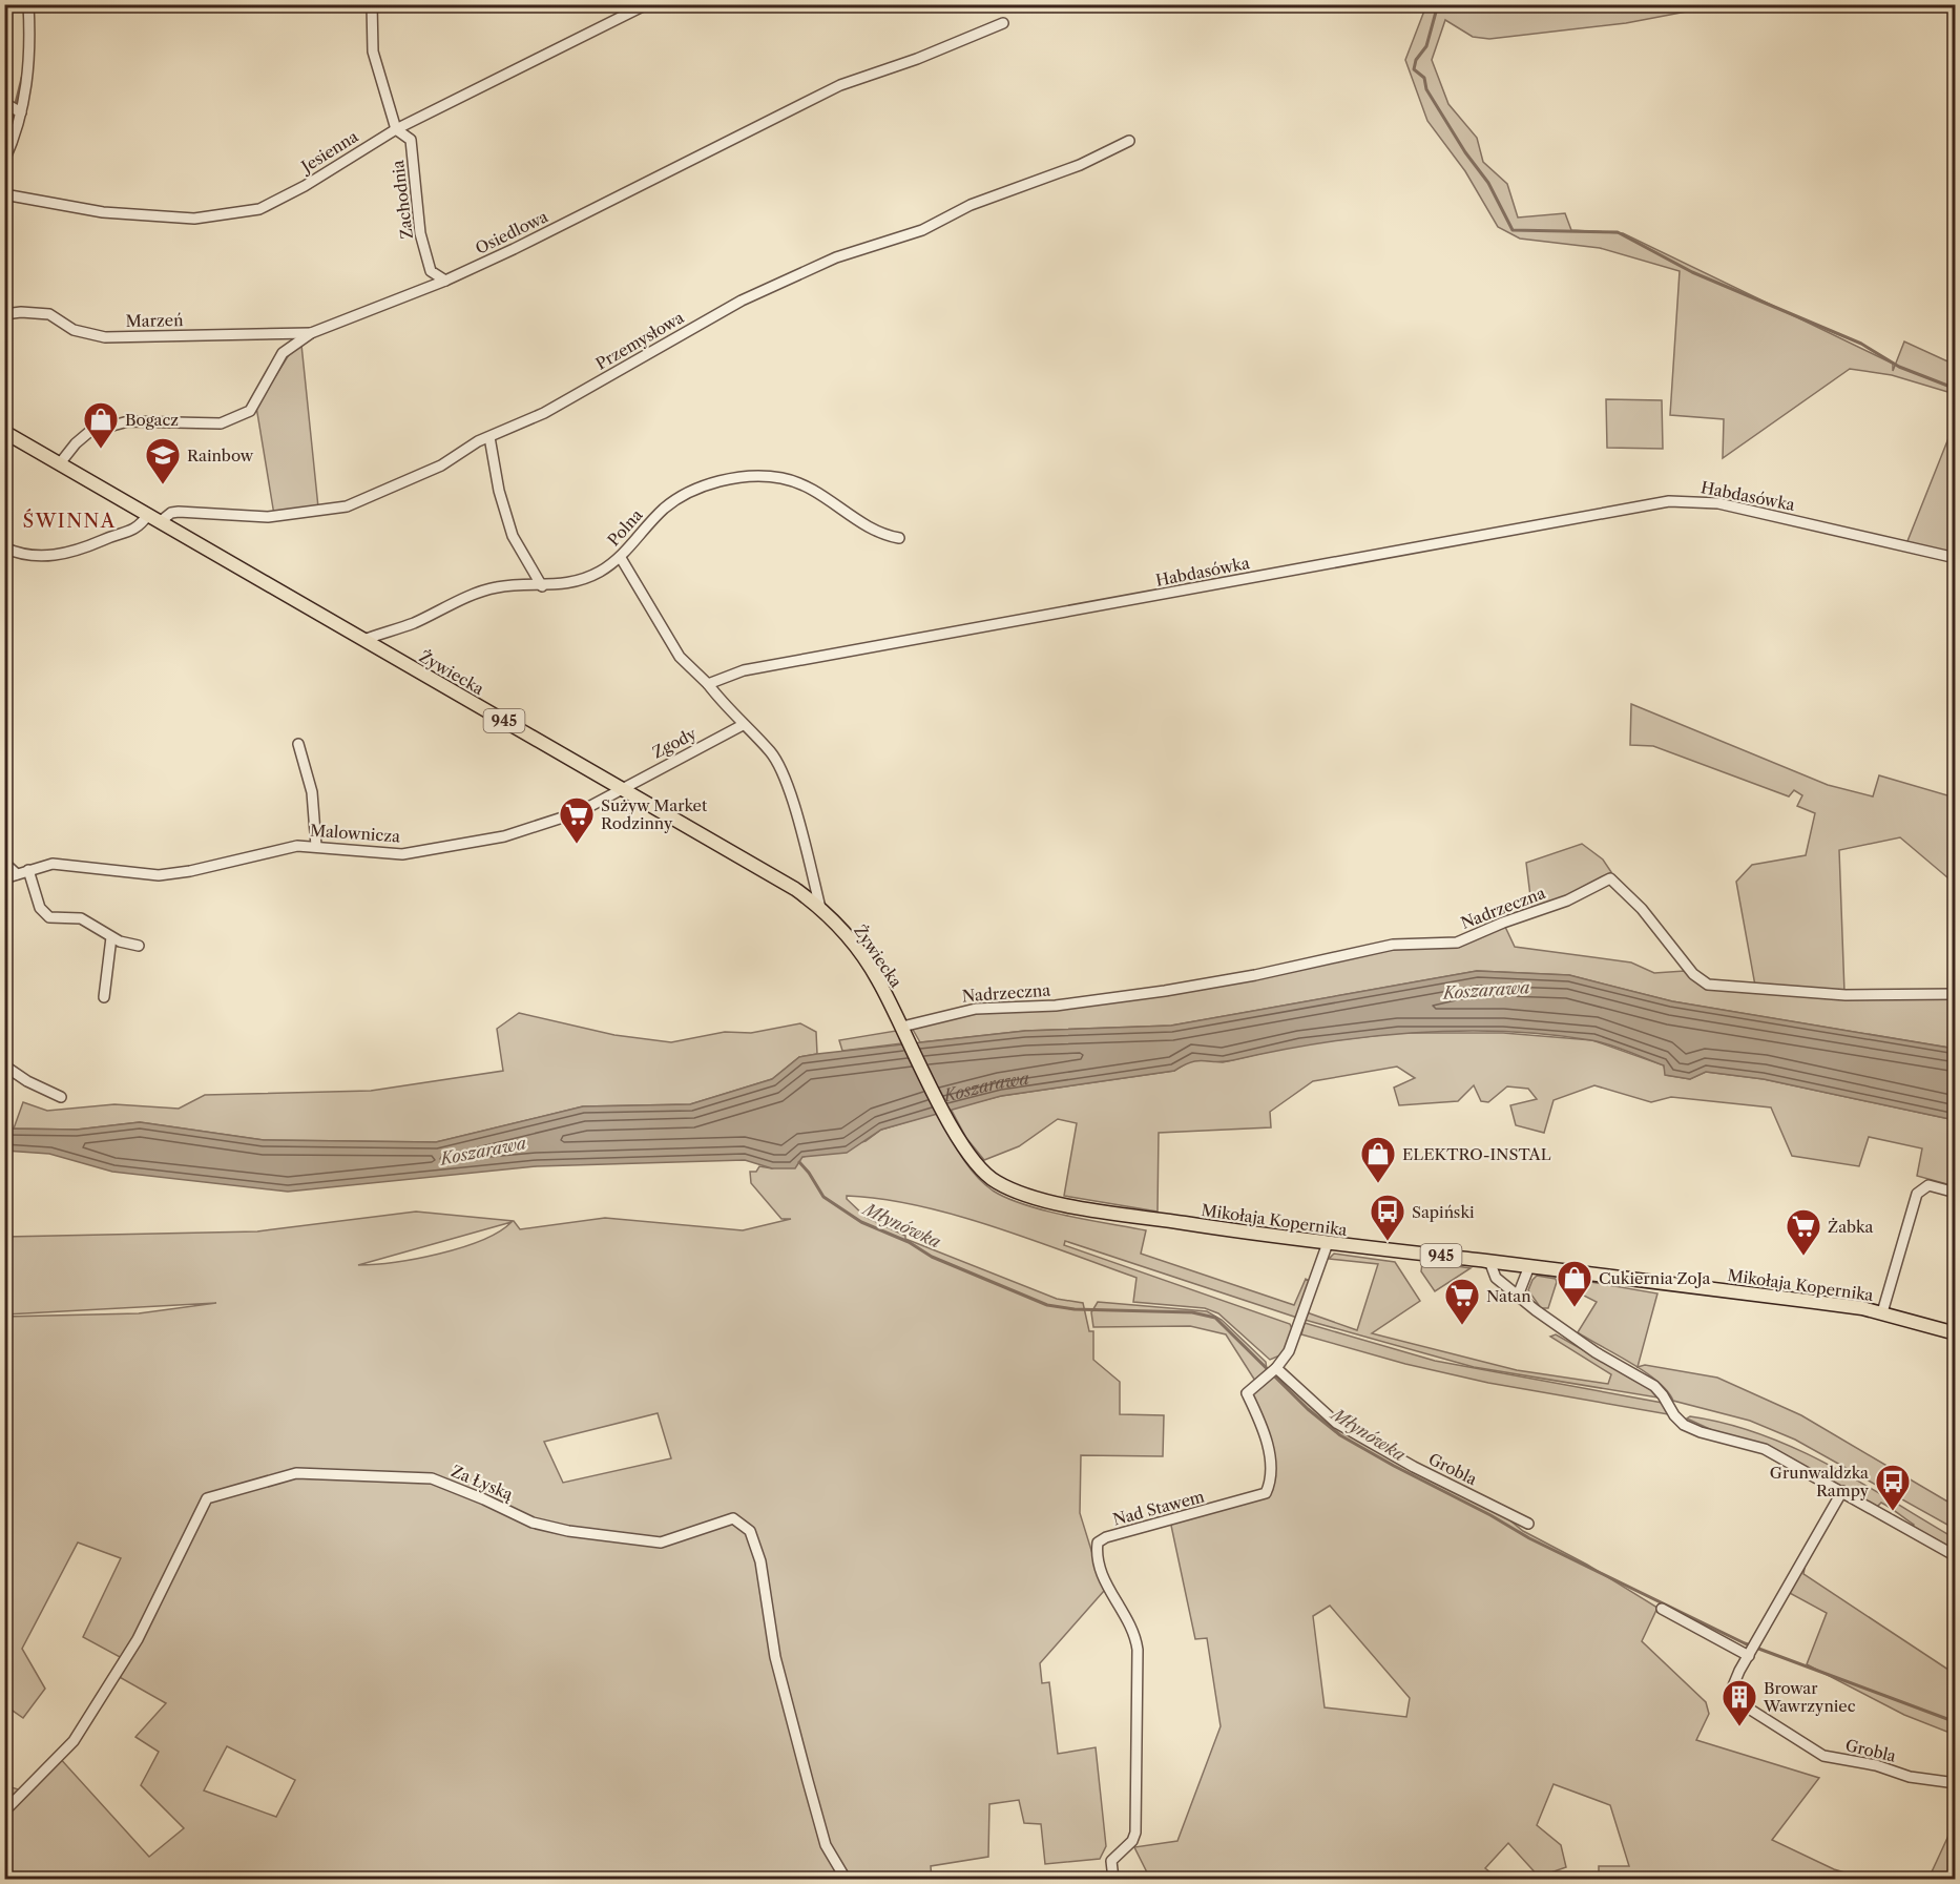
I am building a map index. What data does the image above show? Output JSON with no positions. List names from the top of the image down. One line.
{"streets":{"main road":["Żywiecka","945","Mikołaja Kopernika"],"street":["Jesienna","Zachodnia","Osiedlowa","Marzeń","Przemysłowa","Habdasówka","Polna","Zgody","Malownicza","Nadrzeczna","Grobla","Za Łyską","Nad Stawem"]},"crossings":[["Jesienna","Zachodnia"],["Zachodnia","Osiedlowa"],["Osiedlowa","Marzeń"],["Osiedlowa","Żywiecka"],["Przemysłowa","Żywiecka"],["Polna","Żywiecka"],["Żywiecka","Zgody"],["Żywiecka","Malownicza"],["Żywiecka","Nadrzeczna"],["Żywiecka","Mikołaja Kopernika"],["Zgody","Malownicza"],["Nadrzeczna","Mikołaja Kopernika"],["Mikołaja Kopernika","Nad Stawem"],["Grobla","Nad Stawem"]],"districts":["ŚWINNA"],"water":["Koszarawa","Młynówka"],"places":{"shop":["Bogacz","ELEKTRO-INSTAL","Cukiernia ZoJa"],"school or university":["Rainbow"],"supermarket":["Sużyw Market Rodzinny","Żabka","Natan"],"bus stop":["Sapiński","Grunwaldzka Rampy"],"building":["Browar Wawrzyniec"]}}
